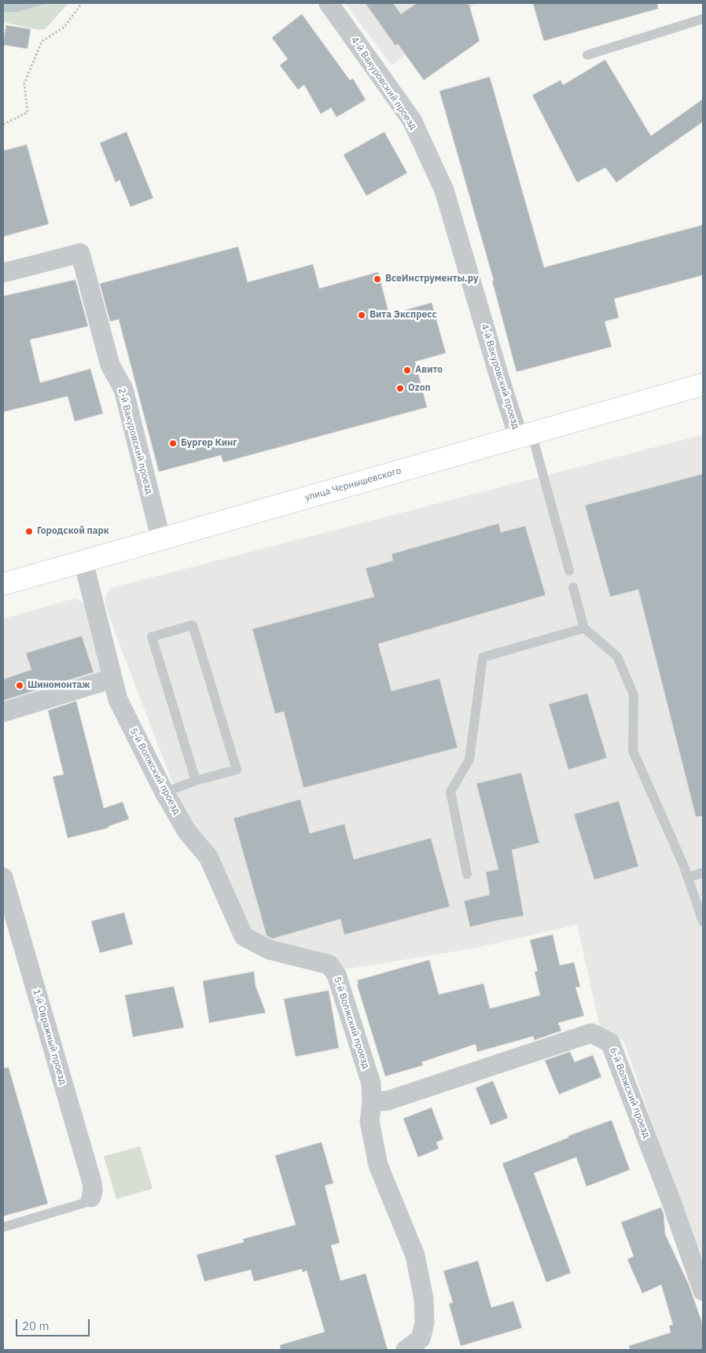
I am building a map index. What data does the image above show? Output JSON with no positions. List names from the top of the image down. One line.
{"streets":{"main road":["улица Чернышевского"],"street":["4-й Вакуровский проезд","2-й Вакуровский проезд","5-й Волжский проезд","1-й Овражный проезд","6-й Волжский проезд"]},"crossings":[["4-й Вакуровский проезд","улица Чернышевского"],["2-й Вакуровский проезд","улица Чернышевского"],["улица Чернышевского","5-й Волжский проезд"],["5-й Волжский проезд","6-й Волжский проезд"]],"places":["ВсеИнструменты.ру","Вита Экспресс","Авито","Ozon","Бургер Кинг","Городской парк","Шиномонтаж"],"scale_bar":"20 m"}
